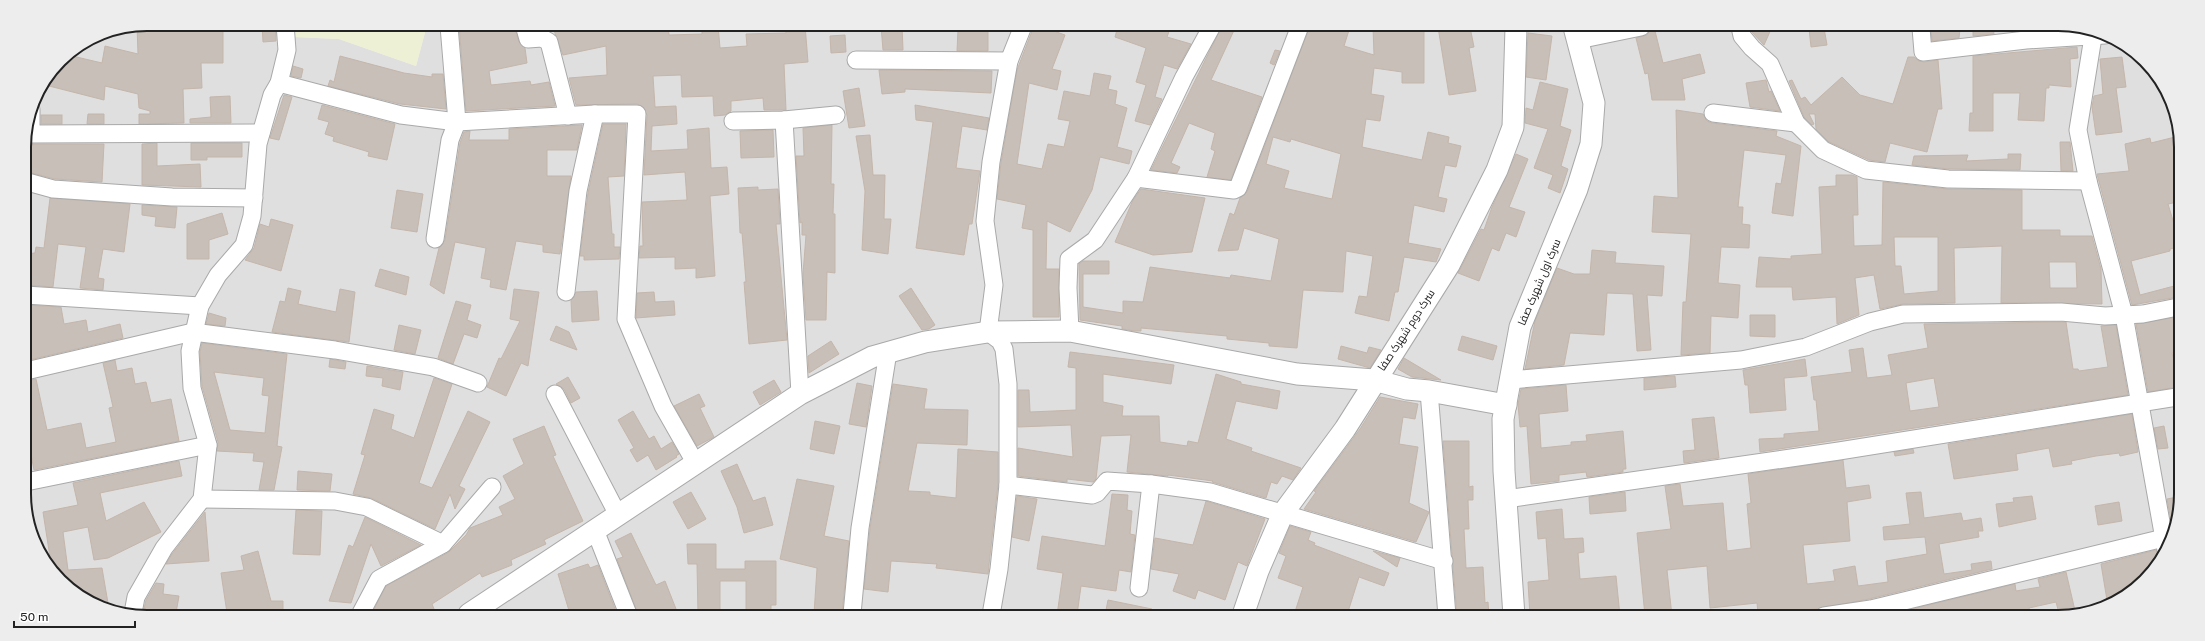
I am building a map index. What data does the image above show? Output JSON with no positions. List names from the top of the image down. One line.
{"streets":{"street":["سرک اول شهرک صفا","سرک دوم شهرک صفا"]},"scale_bar":"50 m"}
